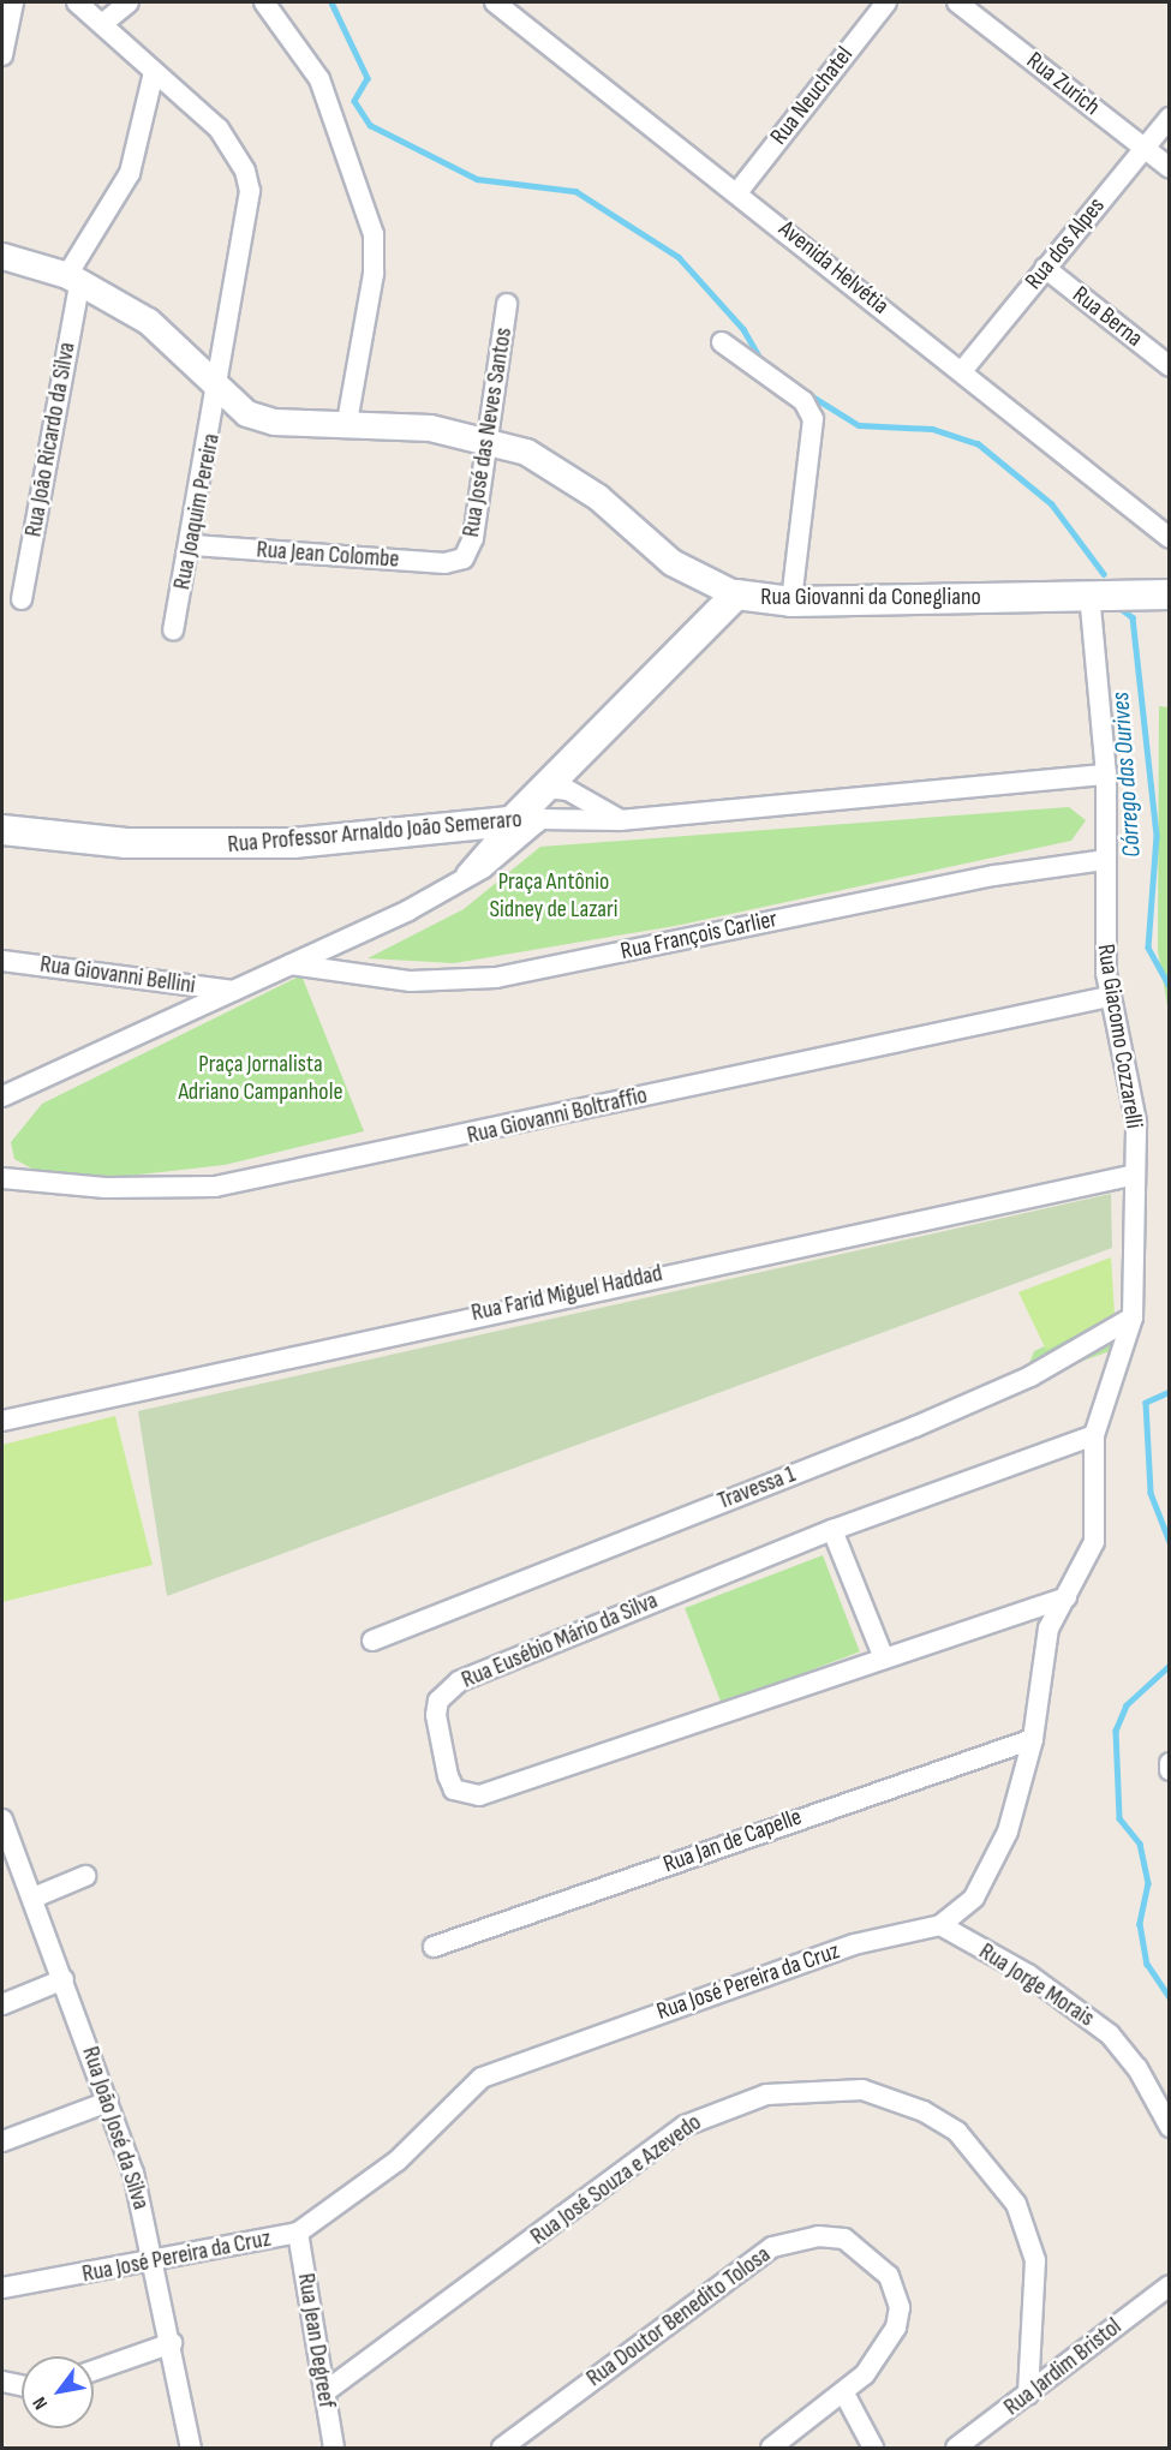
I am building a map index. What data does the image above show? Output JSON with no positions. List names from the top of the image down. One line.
{"streets":{"main road":["Rua Giovanni da Conegliano","Rua Professor Arnaldo João Semeraro"],"street":["Rua Zurich","Rua Neuchatel","Rua dos Alpes","Avenida Helvétia","Rua Berna","Rua José das Neves Santos","Rua João Ricardo da Silva","Rua Joaquim Pereira","Rua Jean Colombe","Rua François Carlier","Rua Giovanni Bellini","Rua Giacomo Cozzarelli","Rua Giovanni Boltraffio","Rua Farid Miguel Haddad","Travessa 1","Rua Eusébio Mário da Silva","Rua Jan de Capelle","Rua José Pereira da Cruz","Rua Jorge Morais","Rua João José da Silva","Rua José Souza e Azevedo","Rua Doutor Benedito Tolosa","Rua Jean Degreef","Rua Jardim Bristol"]},"crossings":[["Rua Zurich","Rua dos Alpes"],["Rua Neuchatel","Avenida Helvétia"],["Rua dos Alpes","Avenida Helvétia"],["Rua dos Alpes","Rua Berna"],["Rua José das Neves Santos","Rua Jean Colombe"],["Rua José das Neves Santos","Rua Giovanni da Conegliano"],["Rua João Ricardo da Silva","Rua Giovanni da Conegliano"],["Rua Joaquim Pereira","Rua Jean Colombe"],["Rua Joaquim Pereira","Rua Giovanni da Conegliano"],["Rua Giovanni da Conegliano","Rua Giacomo Cozzarelli"],["Rua Professor Arnaldo João Semeraro","Rua Giacomo Cozzarelli"],["Rua François Carlier","Rua Giacomo Cozzarelli"],["Rua Giacomo Cozzarelli","Rua Giovanni Boltraffio"],["Rua Giacomo Cozzarelli","Rua Farid Miguel Haddad"],["Rua Giacomo Cozzarelli","Travessa 1"],["Rua Giacomo Cozzarelli","Rua José Pereira da Cruz"],["Rua Eusébio Mário da Silva","Rua José Pereira da Cruz"],["Rua Jan de Capelle","Rua José Pereira da Cruz"],["Rua José Pereira da Cruz","Rua Jorge Morais"],["Rua José Pereira da Cruz","Rua João José da Silva"],["Rua José Pereira da Cruz","Rua Jean Degreef"],["Rua José Souza e Azevedo","Rua Jean Degreef"],["Rua José Souza e Azevedo","Rua Jardim Bristol"]],"water":["Córrego das Ourives"],"parks":["Praça Antônio Sidney de Lazari","Praça Jornalista Adriano Campanhole"],"north":"bottom left"}
